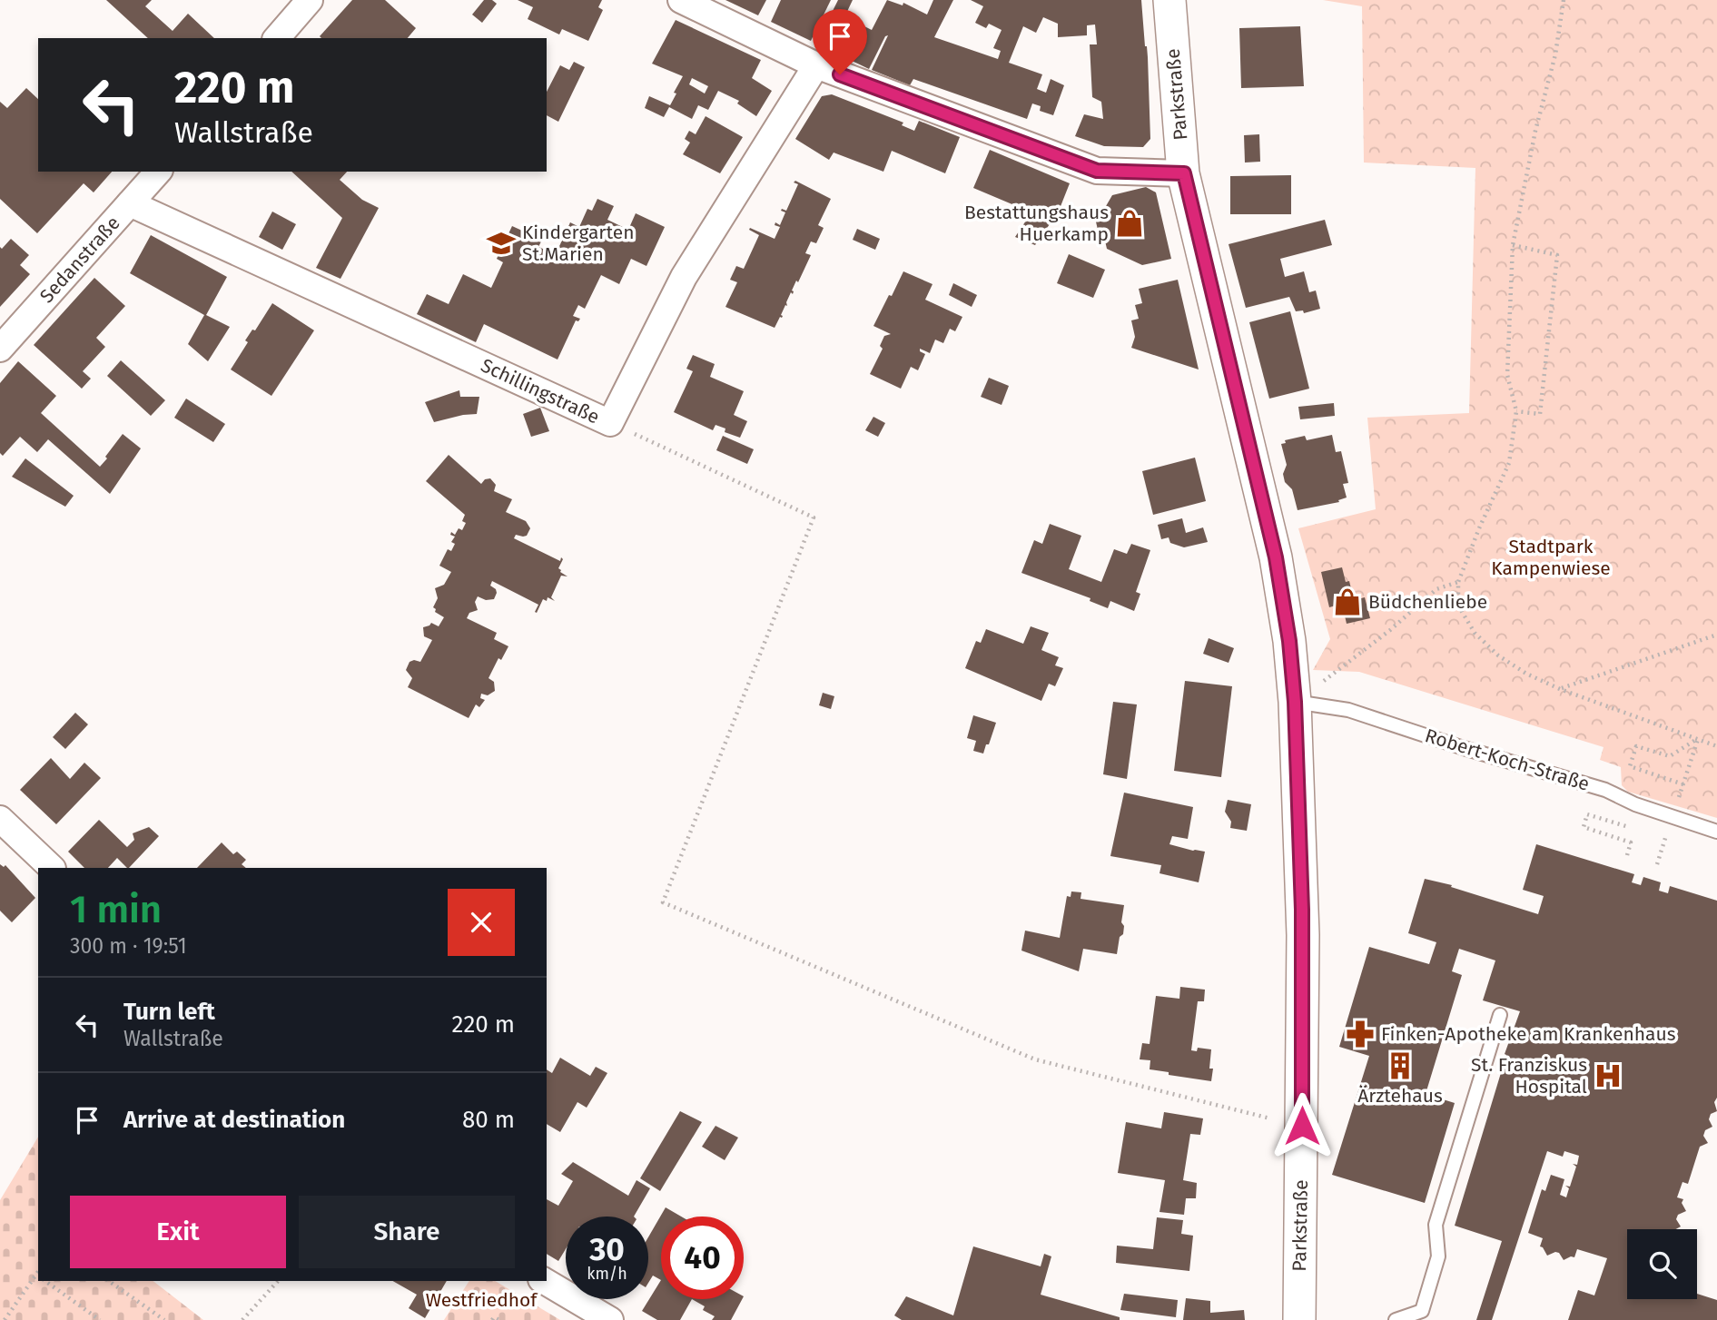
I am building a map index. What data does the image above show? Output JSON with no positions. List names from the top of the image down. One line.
{"streets":{"street":["Parkstraße","Sedanstraße","Schillingstraße"],"lane":["Robert-Koch-Straße"]},"crossings":[["Parkstraße","Robert-Koch-Straße"],["Sedanstraße","Schillingstraße"]],"parks":["Stadtpark Kampenwiese","Westfriedhof"],"places":{"shop":["Bestattungshaus Huerkamp","Büdchenliebe"],"school or university":["Kindergarten St.Marien"],"pharmacy":["Finken-Apotheke am Krankenhaus"],"building":["Ärztehaus"],"hospital":["St. Franziskus Hospital"]},"page":{"turn":["220 m","Wallstraße"],"heading":["1 min","300 m · 19:51"],"list":[{"name":"Turn left","note":"Wallstraße","value":"220 m"},{"name":"Arrive at destination","value":"80 m"}],"buttons":["Exit","Share"],"speed":"30 km/h","limit":"40"}}
